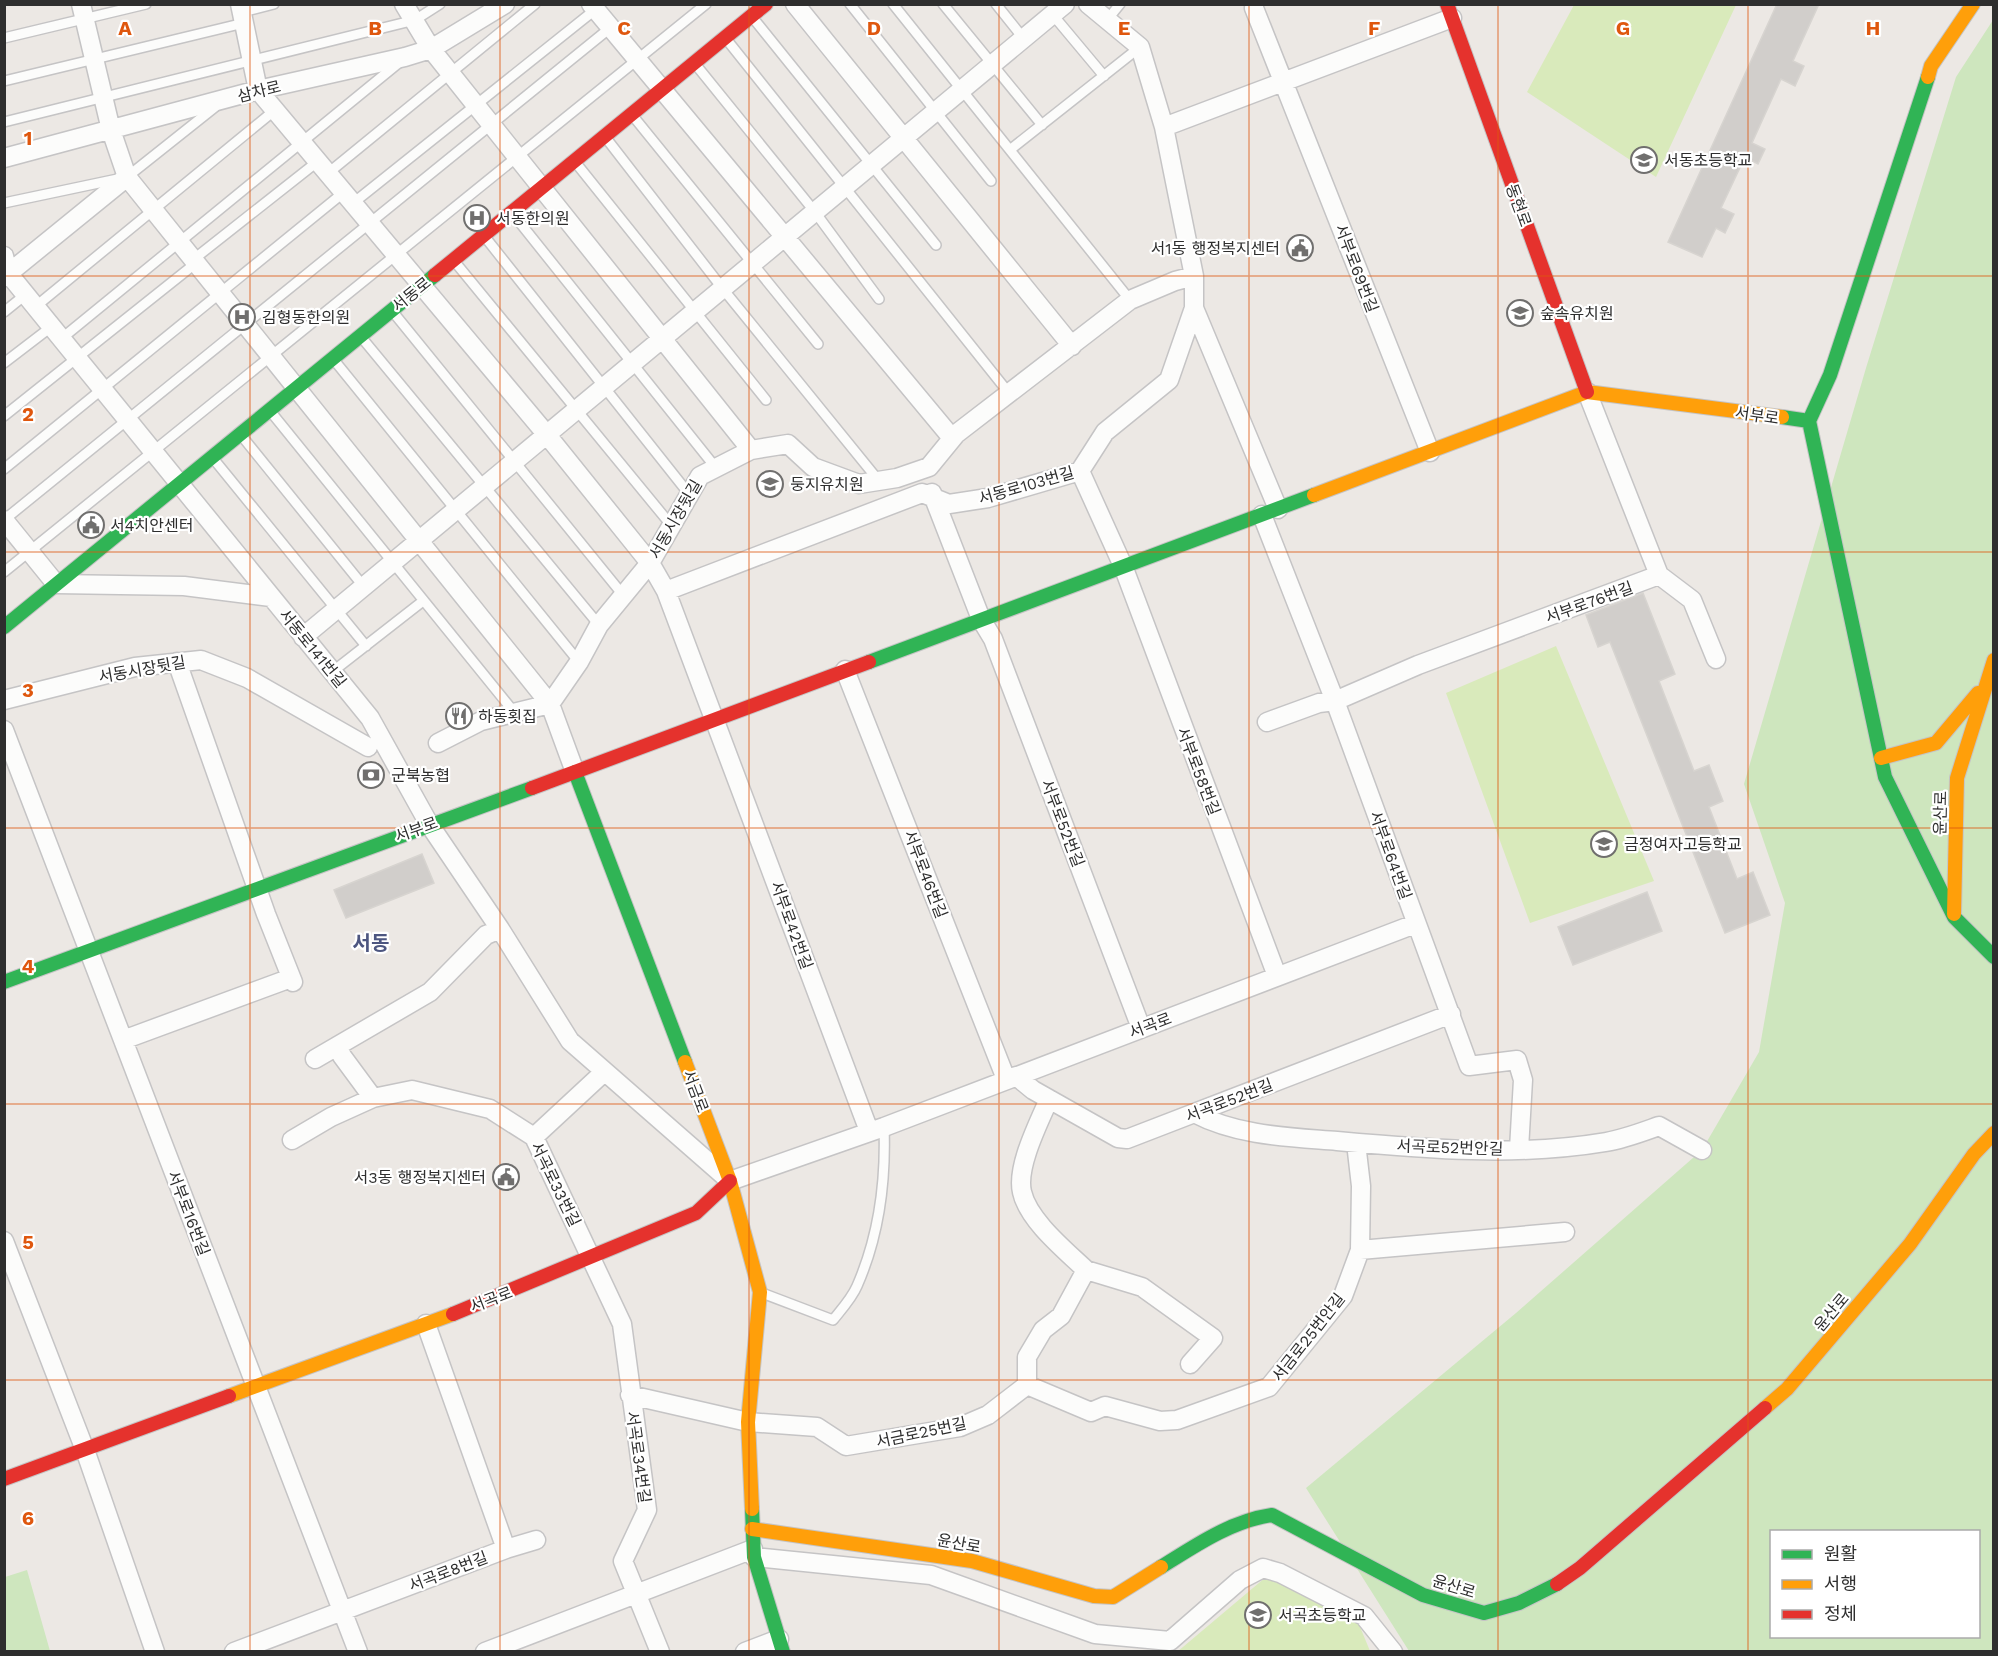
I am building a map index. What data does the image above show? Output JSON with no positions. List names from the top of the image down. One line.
{"streets":{"street":["삼차로","동현로","서부로69번길","서동로","서부로","서동로103번길","서동시장뒷길","서부로76번길","서동로141번길","서부로58번길","윤산로","서부로52번길","서부로64번길","서부로46번길","서부로42번길","서곡로","서금로","서곡로52번길","서곡로52번안길","서곡로33번길","서부로16번길","서금로25번안길","서금로25번길","서곡로34번길","서곡로8번길"]},"crossings":[["동현로","서부로69번길"],["동현로","서부로"],["서부로69번길","서부로"],["서동로","서동로141번길"],["서부로","서동로141번길"],["서부로","서부로58번길"],["서부로","서부로52번길"],["서부로","서부로64번길"],["서부로","서부로46번길"],["서부로","서부로42번길"],["서부로","서금로"],["서부로","서부로16번길"],["서부로76번길","서부로64번길"],["서동로141번길","서곡로"],["서동로141번길","서금로"],["서부로58번길","서곡로"],["윤산로","서금로"],["서부로52번길","서곡로"],["서부로64번길","서곡로"],["서부로64번길","서곡로52번길"],["서부로64번길","서곡로52번안길"],["서부로46번길","서곡로"],["서부로46번길","서곡로52번길"],["서부로42번길","서곡로"],["서곡로","서금로"],["서곡로","서곡로52번길"],["서곡로","서곡로33번길"],["서곡로","서부로16번길"],["서곡로","서곡로34번길"],["서곡로","서곡로8번길"],["서금로","서금로25번길"],["서곡로52번길","서곡로52번안길"],["서곡로52번안길","서금로25번안길"],["서곡로33번길","서곡로34번길"],["서부로16번길","서곡로8번길"],["서금로25번안길","서금로25번길"]],"districts":["서동"],"places":{"school or university":["서동초등학교","숲속유치원","둥지유치원","금정여자고등학교","서곡초등학교"],"hospital":["서동한의원","김형동한의원"],"public building":["서1동 행정복지센터","서4치안센터","서3동 행정복지센터"],"restaurant":["하동횟집"],"bank":["군북농협"]},"legend":["원활","서행","정체"],"grid":{"columns":["A","B","C","D","E","F","G","H"],"rows":["1","2","3","4","5","6"]}}
